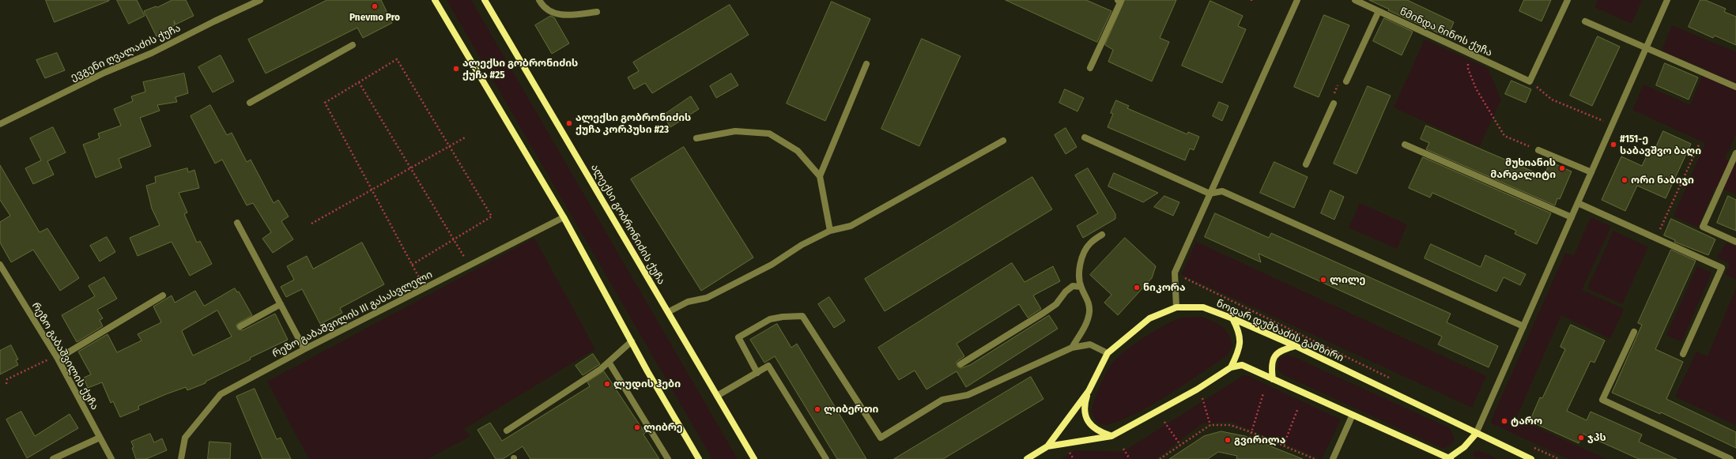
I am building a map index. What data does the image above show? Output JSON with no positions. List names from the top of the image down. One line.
{"streets":{"street":["წმინდა ნინოს ქუჩა","ევგენი ღვალაძის ქუჩა","ალექსი გობრონიძის ქუჩა","რეზო გაბაშვილის III გასასვლელი","ნოდარ დუმბაძის გამზირი","რეზო გაბაშვილის ქუჩა"]},"places":["Pnevmo Pro","ალექსი გობრონიძის ქუჩა #25","ალექსი გობრონიძის ქუჩა კორპუსი #23","#151-ე საბავშვო ბაღი","მუხიანის მარგალიტი","ორი ნაბიჯი","ლილე","ნიკორა","ლუდის ჰები","ლიბერთი","ტარო","ლიბრე","ჯპს","გვირილა"]}
